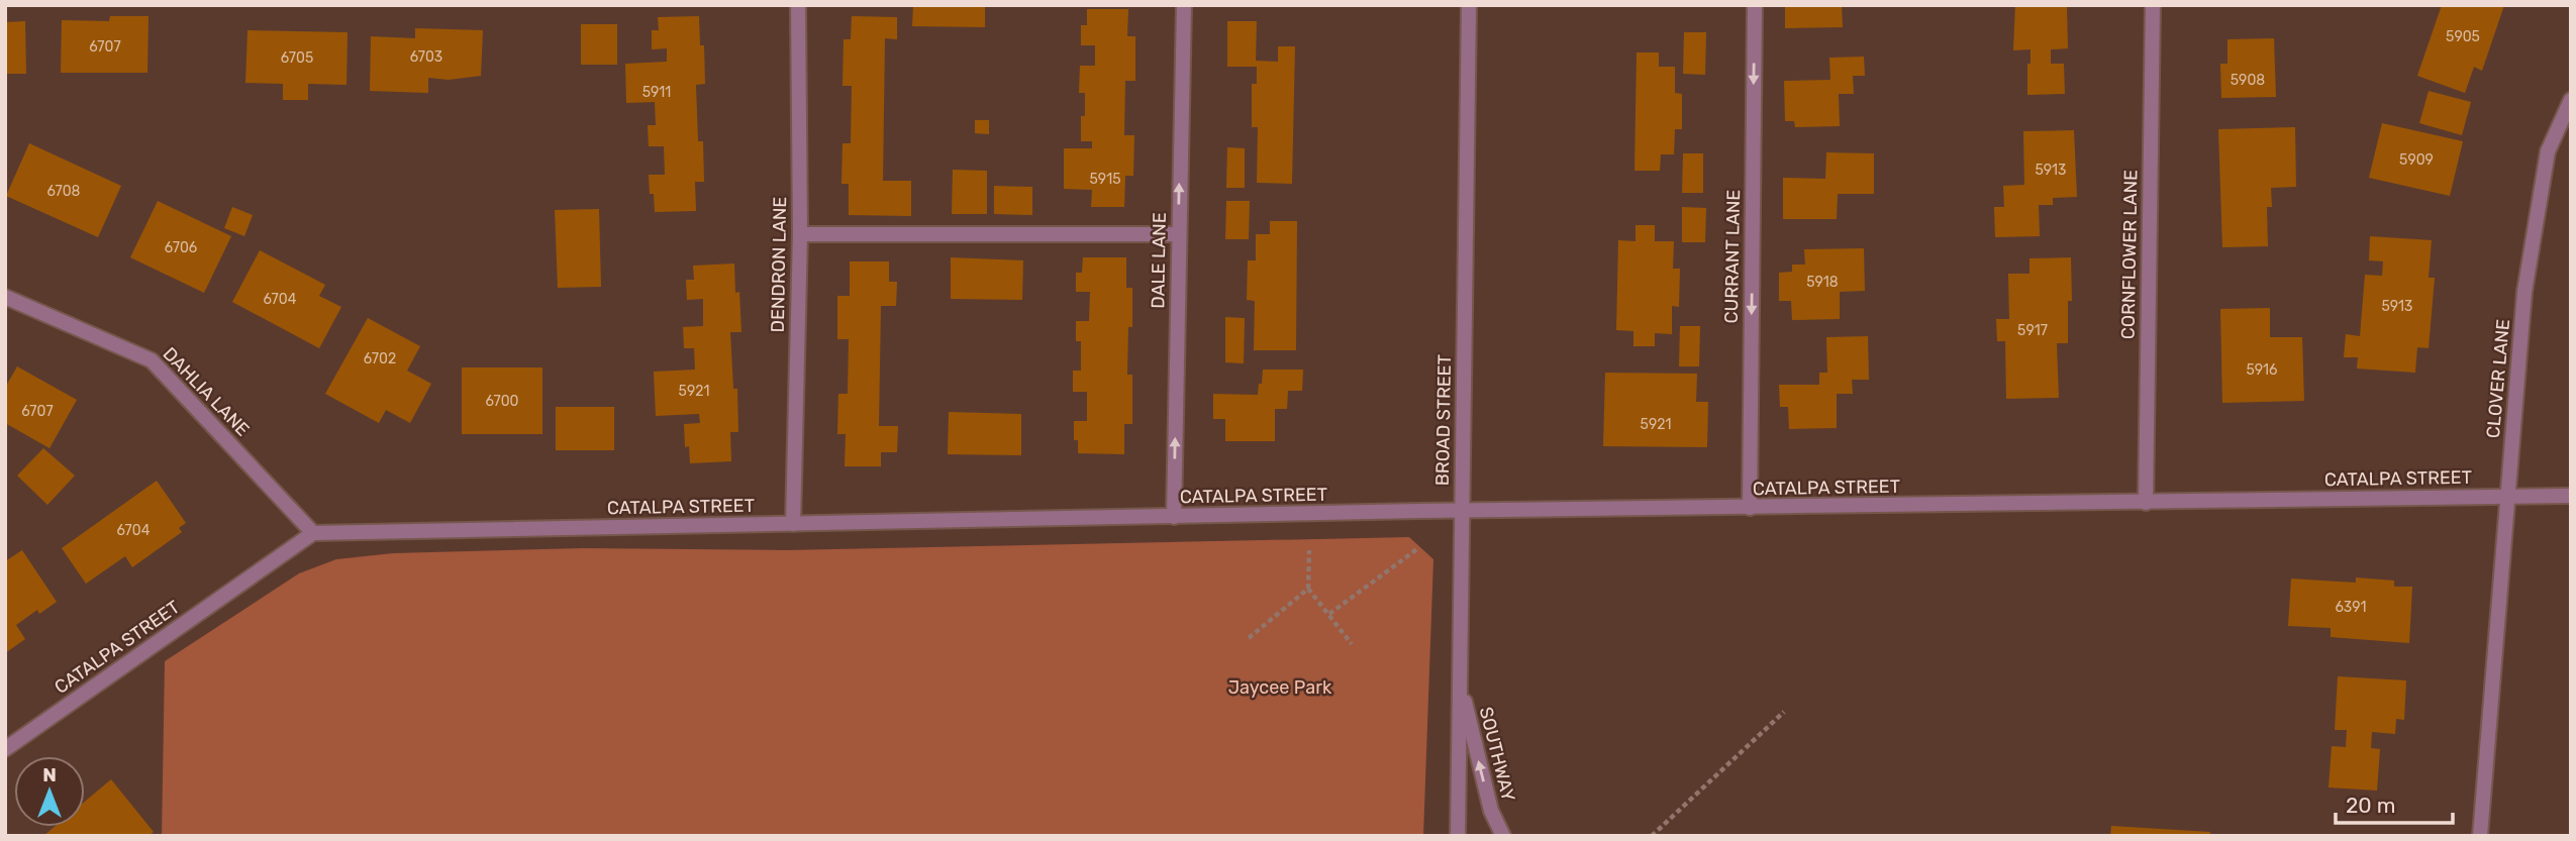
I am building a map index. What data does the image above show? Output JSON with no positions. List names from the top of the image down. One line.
{"streets":{"street":["CORNFLOWER LANE","CURRANT LANE","DALE LANE","DENDRON LANE","CLOVER LANE","DAHLIA LANE","BROAD STREET","CATALPA STREET","SOUTHWAY"]},"crossings":[["CORNFLOWER LANE","CATALPA STREET"],["CURRANT LANE","CATALPA STREET"],["DALE LANE","CATALPA STREET"],["DENDRON LANE","CATALPA STREET"],["CLOVER LANE","CATALPA STREET"],["DAHLIA LANE","CATALPA STREET"],["BROAD STREET","CATALPA STREET"],["BROAD STREET","SOUTHWAY"]],"one_way":["CURRANT LANE","DALE LANE","SOUTHWAY"],"parks":["Jaycee Park"],"house_numbers":["5905","6707","6703","6705","5908","5911","5909","5913","5915","6708","6706","5918","6704","5913","5917","6702","5916","5921","6700","6707","5921","6704","6391"],"scale_bar":"20 m","north":"top"}
